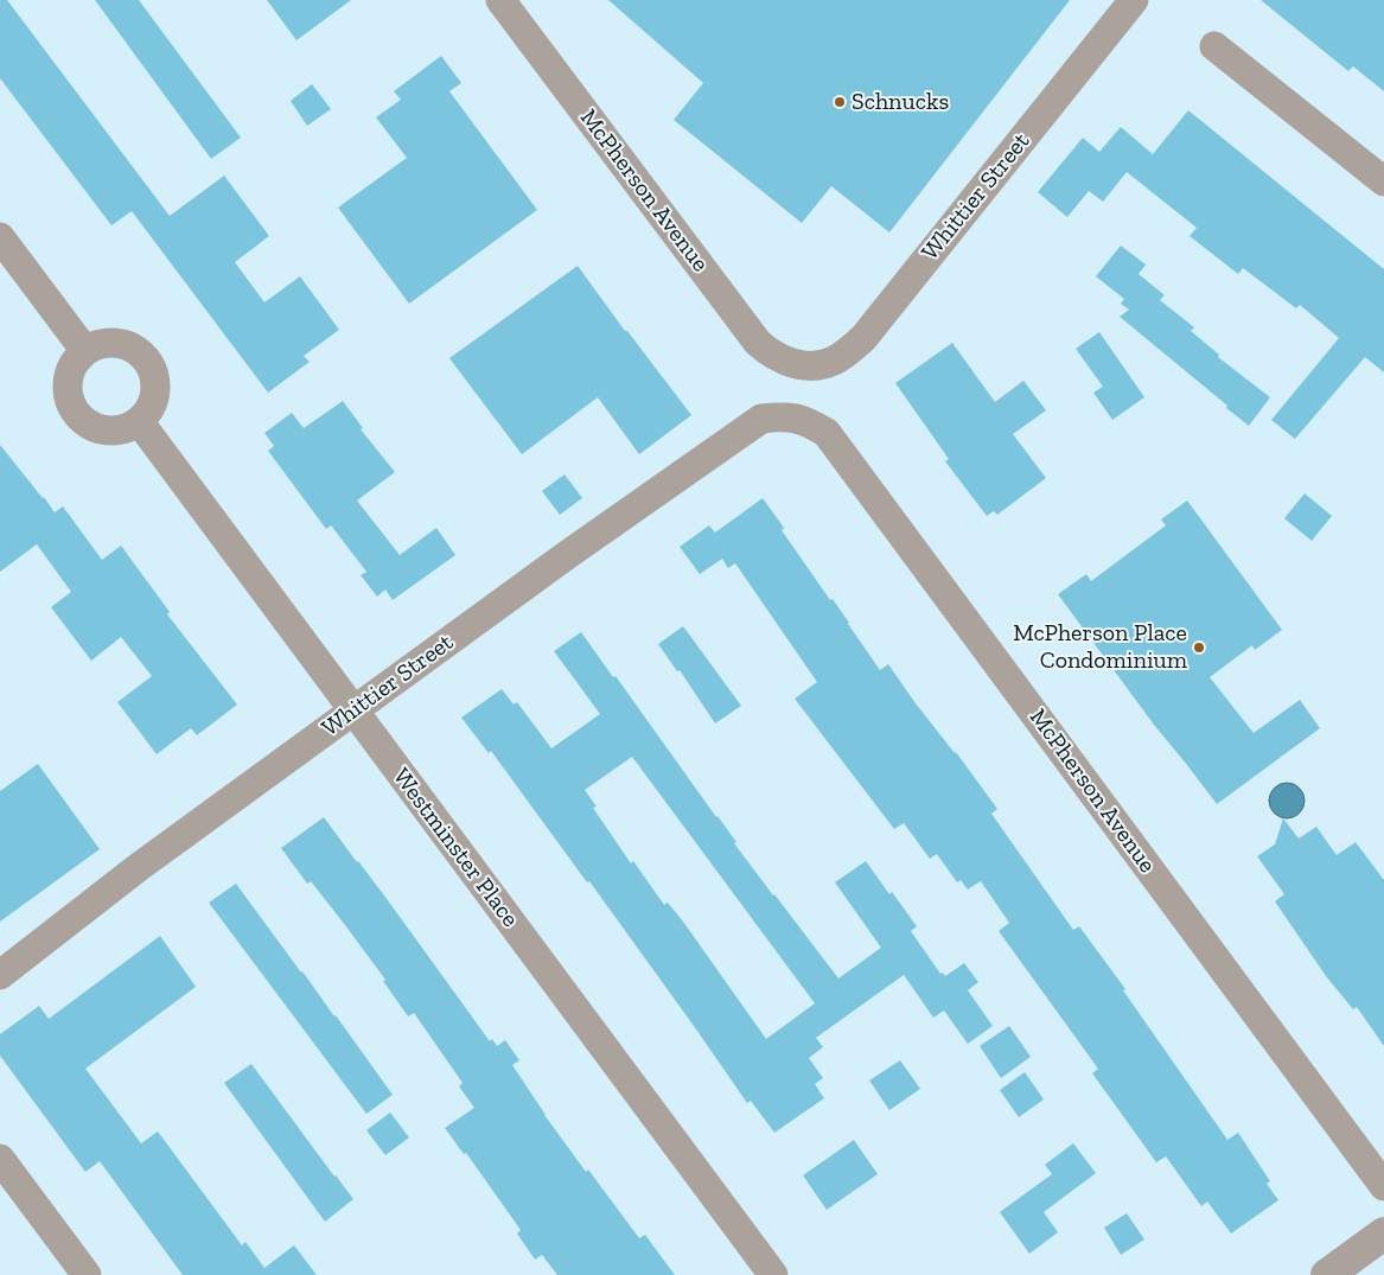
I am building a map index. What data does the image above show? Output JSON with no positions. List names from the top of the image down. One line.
{"streets":{"street":["McPherson Avenue","Whittier Street","Westminster Place"]},"crossings":[["McPherson Avenue","Whittier Street"],["Whittier Street","Westminster Place"]],"places":["Schnucks","McPherson Place Condominium"]}
